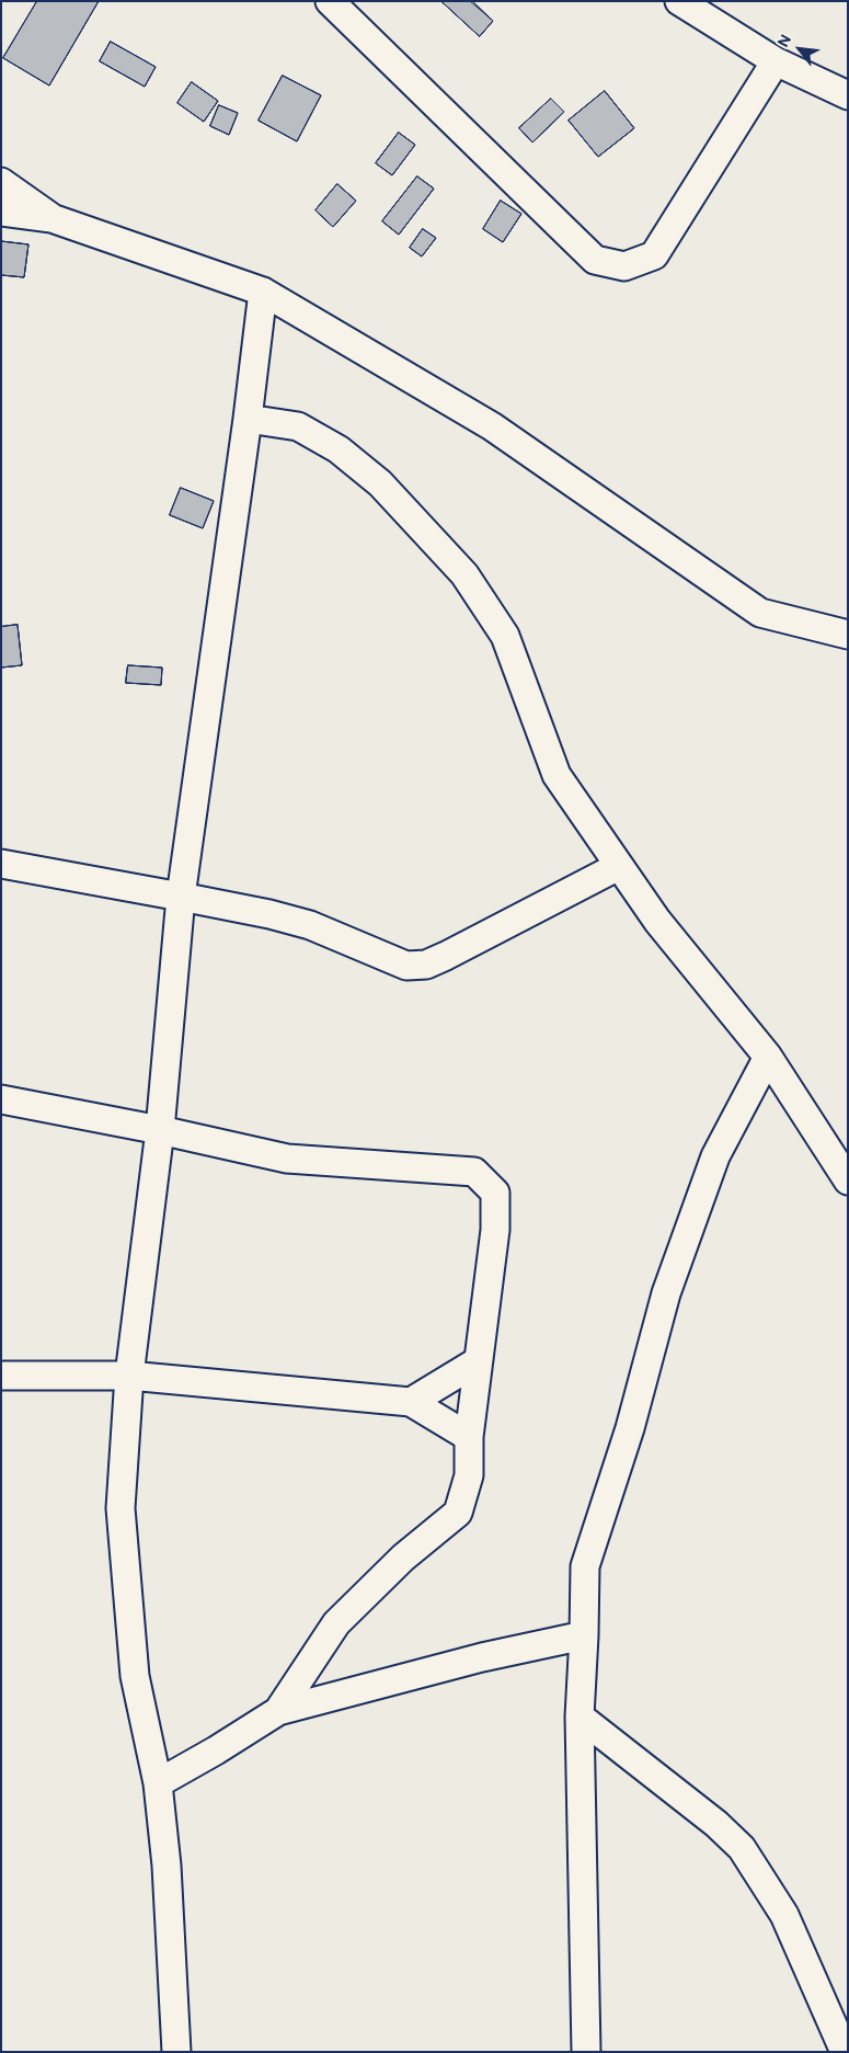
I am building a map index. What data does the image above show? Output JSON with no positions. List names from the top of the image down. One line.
{"north":"top left"}
